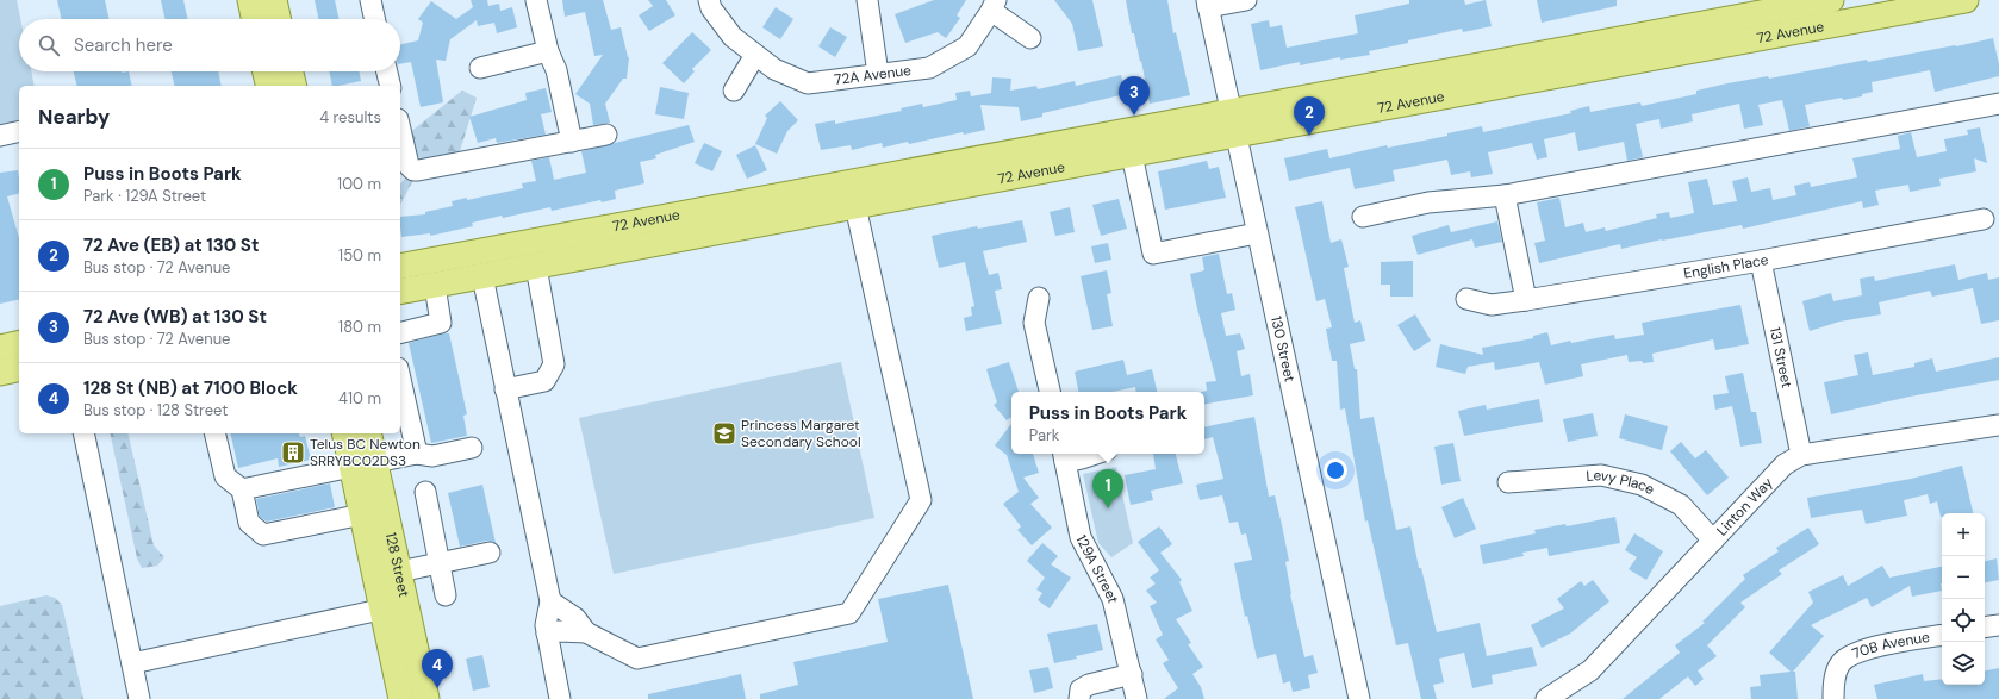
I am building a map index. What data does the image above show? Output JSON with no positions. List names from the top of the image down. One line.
{"streets":{"main road":["72 Avenue","128 Street"],"street":["72A Avenue","English Place","130 Street","131 Street","Levy Place","Linton Way","129A Street","70B Avenue"]},"crossings":[["72 Avenue","130 Street"],["English Place","131 Street"],["131 Street","Linton Way"],["Levy Place","Linton Way"]],"places":{"school or university":["Princess Margaret Secondary School"],"building":["Telus BC Newton SRRYBC02DS3"]},"page":{"search":"Search here","pins":["3","2","1","4"],"heading":["Nearby","4 results"],"list":[{"mark":"1","name":"Puss in Boots Park","note":"Park · 129A Street","value":"100 m"},{"mark":"2","name":"72 Ave (EB) at 130 St","note":"Bus stop · 72 Avenue","value":"150 m"},{"mark":"3","name":"72 Ave (WB) at 130 St","note":"Bus stop · 72 Avenue","value":"180 m"},{"mark":"4","name":"128 St (NB) at 7100 Block","note":"Bus stop · 128 Street","value":"410 m"}],"popup":["Puss in Boots Park","Park"],"map_buttons":["+","−"]}}
